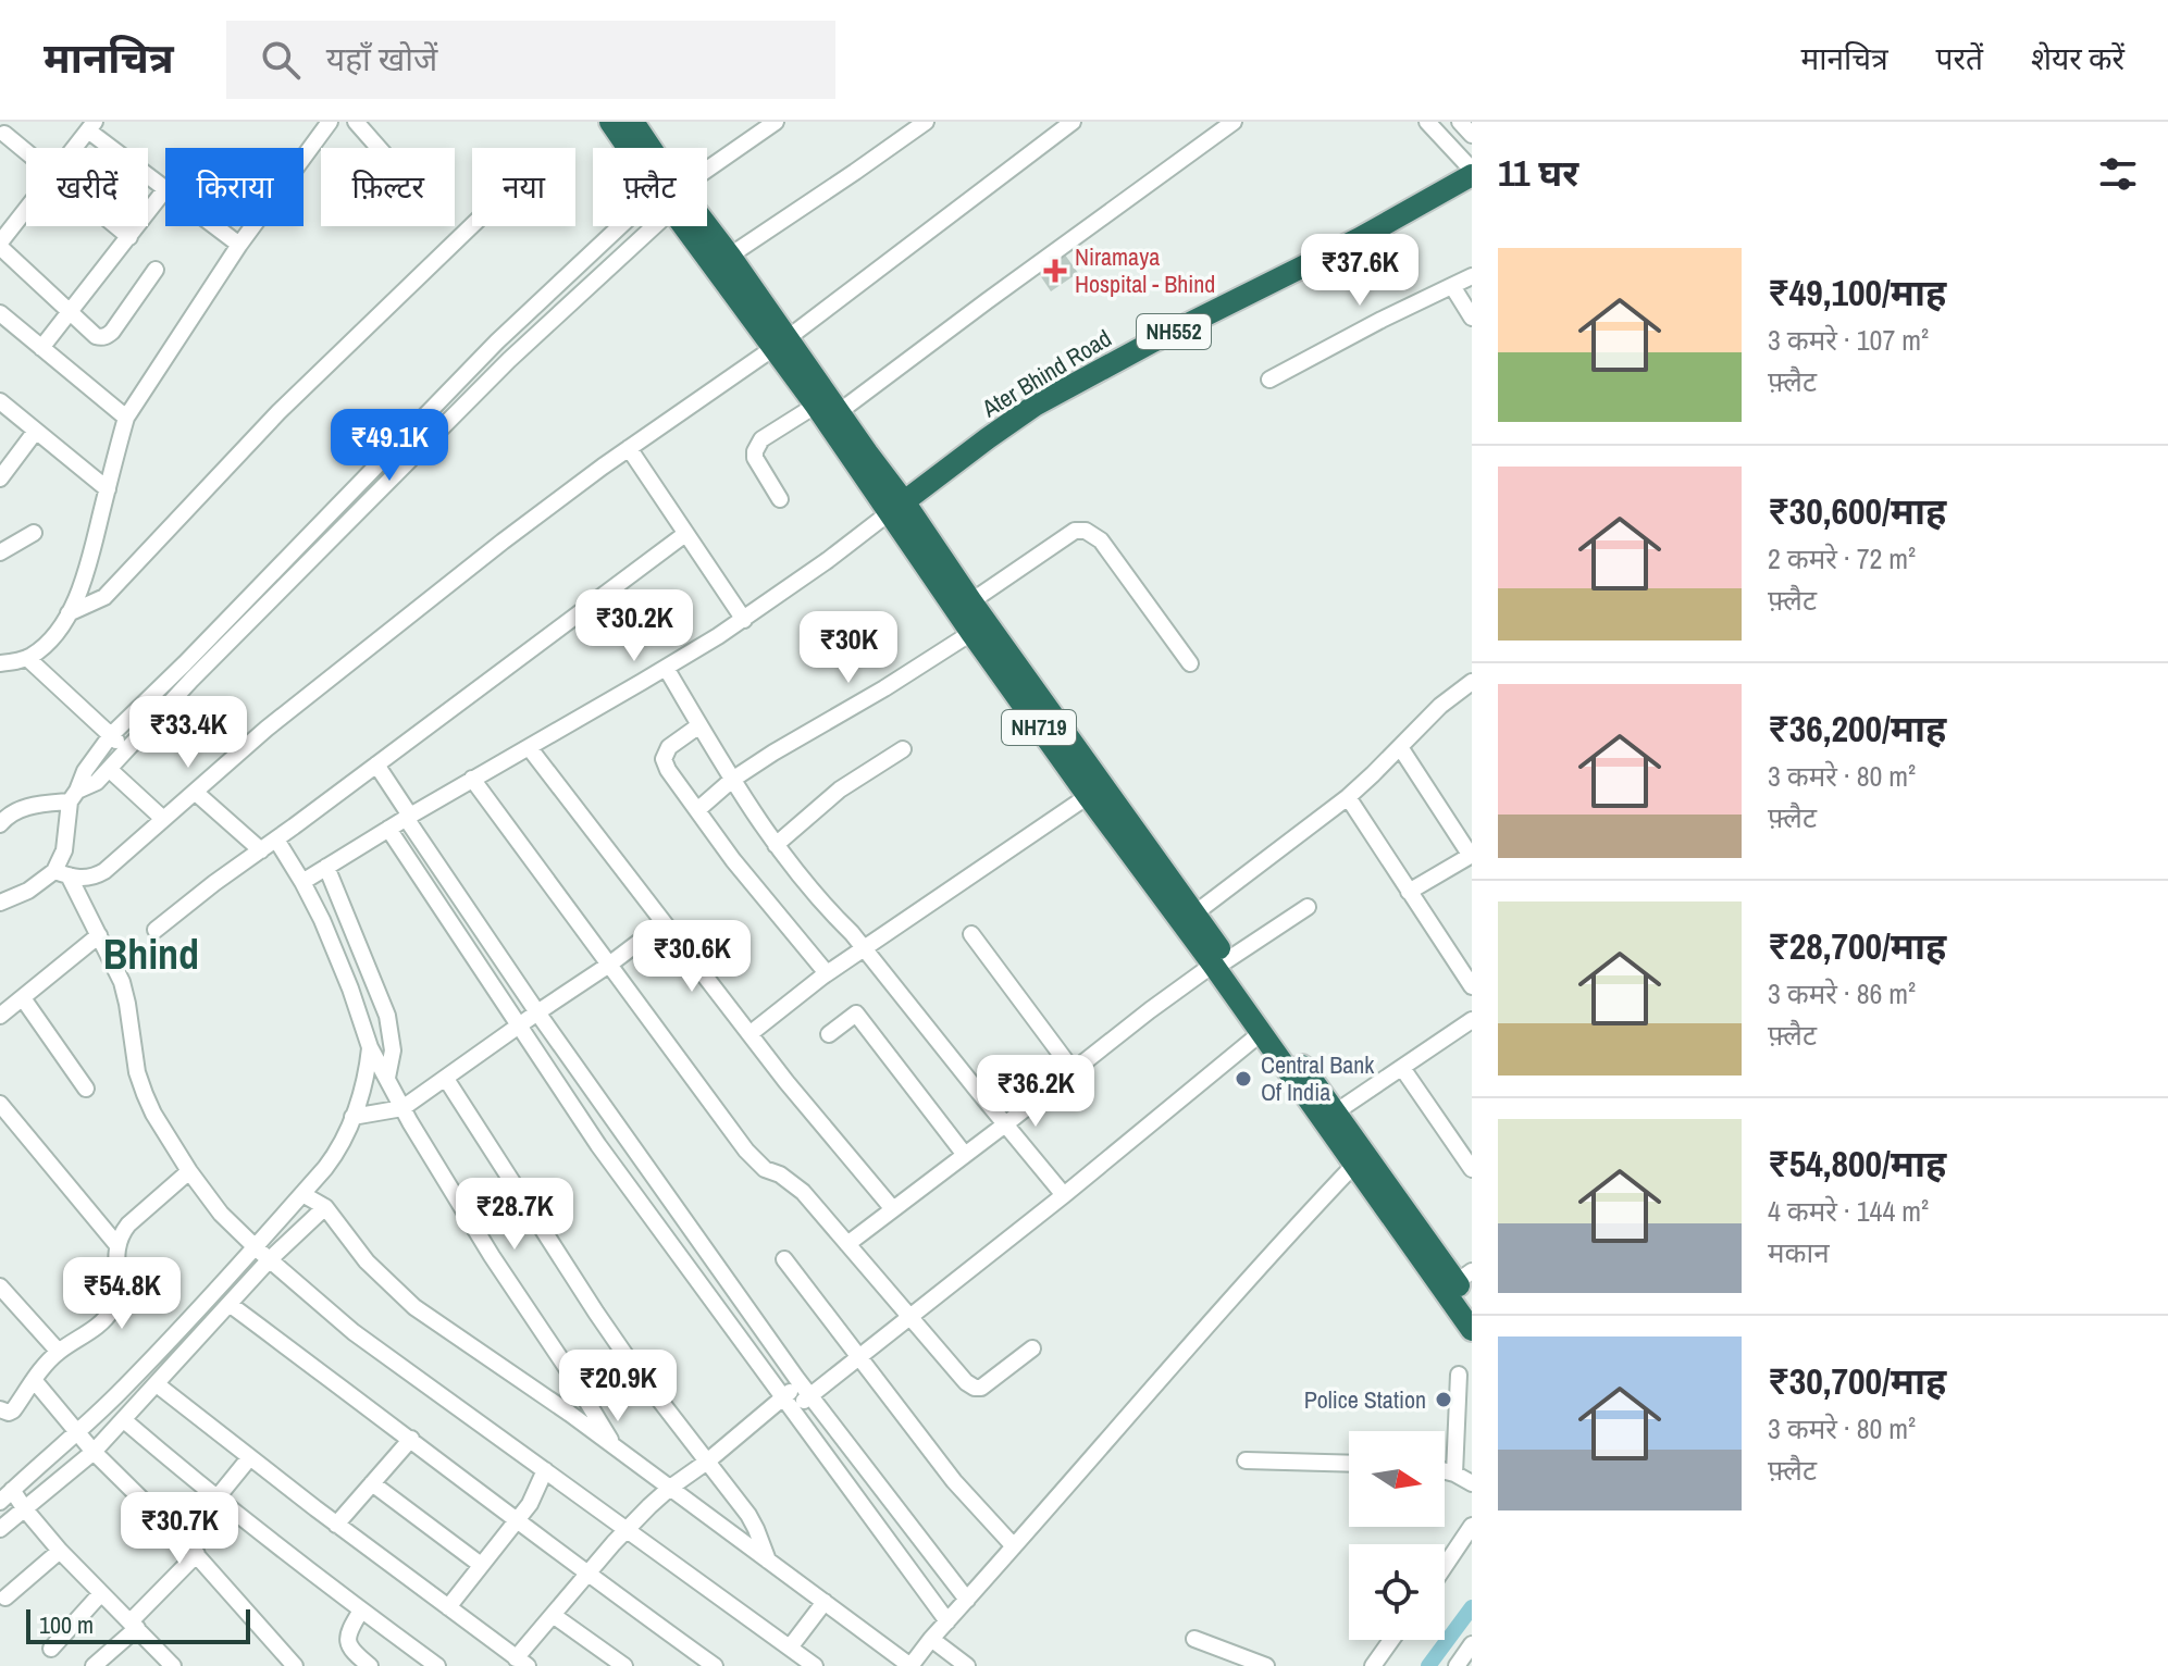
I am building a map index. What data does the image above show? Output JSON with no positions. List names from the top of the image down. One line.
{"streets":{"highway":["NH552","Ater Bhind Road","NH719"]},"crossings":[["Ater Bhind Road","NH719"]],"districts":["Bhind"],"places":{"health":["Niramaya Hospital - Bhind"],"other":["Central Bank Of India","Police Station"]},"scale_bar":"100 m","north":"right","page":{"header":"मानचित्र","search":"यहाँ खोजें","nav":["मानचित्र","परतें","शेयर करें"],"heading":"11 घर","chip":["खरीदें","किराया","फ़िल्टर","नया","फ़्लैट"],"list":[{"name":"₹49,100/माह","note":"3 कमरे · 107 m² · फ़्लैट"},{"name":"₹30,600/माह","note":"2 कमरे · 72 m² · फ़्लैट"},{"name":"₹36,200/माह","note":"3 कमरे · 80 m² · फ़्लैट"},{"name":"₹28,700/माह","note":"3 कमरे · 86 m² · फ़्लैट"},{"name":"₹54,800/माह","note":"4 कमरे · 144 m² · मकान"},{"name":"₹30,700/माह","note":"3 कमरे · 80 m² · फ़्लैट"}],"price":["₹37.6K","₹49.1K","₹30.2K","₹30K","₹33.4K","₹30.6K","₹36.2K","₹28.7K","₹54.8K","₹20.9K","₹30.7K"],"scale":"100 m"}}
